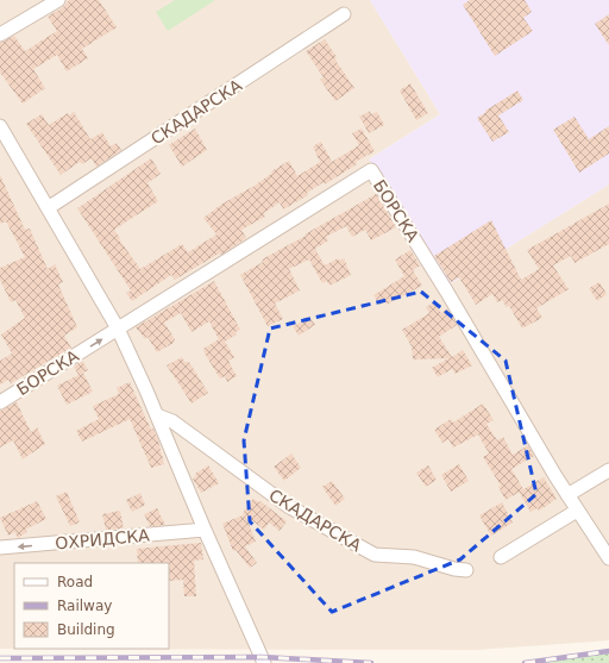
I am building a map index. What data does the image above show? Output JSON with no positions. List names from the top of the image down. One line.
{"streets":{"street":["СКАДАРСКА","БОРСКА","ОХРИДСКА"]},"one_way":["ОХРИДСКА"],"legend":["Road","Railway","Building"]}
